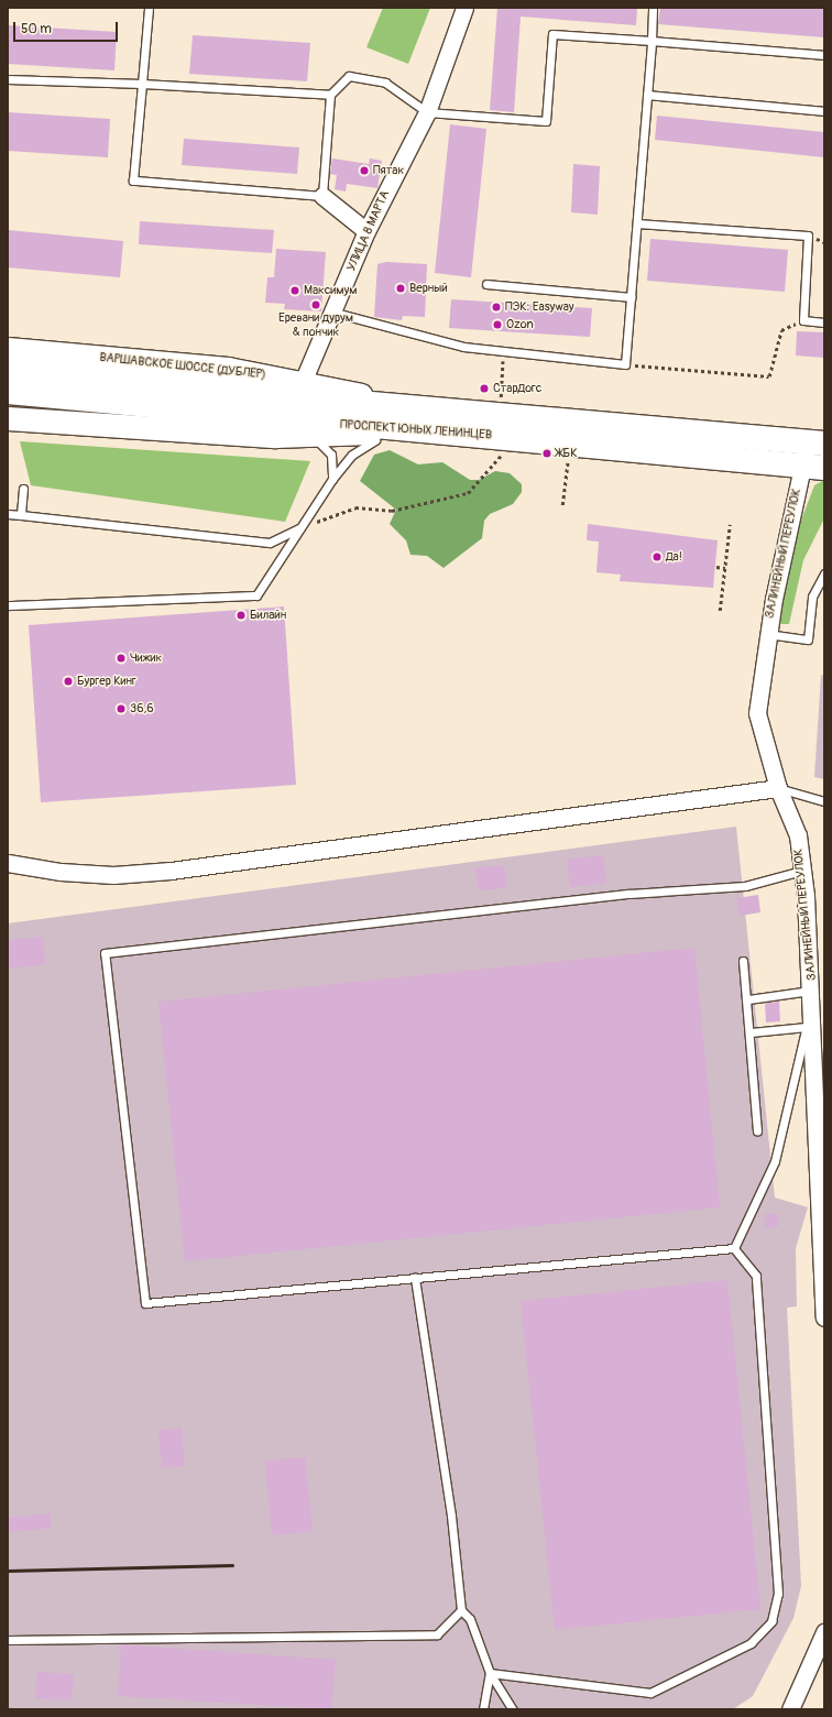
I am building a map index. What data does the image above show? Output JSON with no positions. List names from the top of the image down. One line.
{"streets":{"main road":["ВАРШАВСКОЕ ШОССЕ (ДУБЛЁР)","ПРОСПЕКТ ЮНЫХ ЛЕНИНЦЕВ"],"street":["УЛИЦА 8 МАРТА","ЗАЛИНЕЙНЫЙ ПЕРЕУЛОК"]},"crossings":[["УЛИЦА 8 МАРТА","ВАРШАВСКОЕ ШОССЕ (ДУБЛЁР)"],["ВАРШАВСКОЕ ШОССЕ (ДУБЛЁР)","ПРОСПЕКТ ЮНЫХ ЛЕНИНЦЕВ"],["ПРОСПЕКТ ЮНЫХ ЛЕНИНЦЕВ","ЗАЛИНЕЙНЫЙ ПЕРЕУЛОК"]],"places":["Пятак","Верный","Максимум","Еревани дурум & пончик","ПЭК: Easyway","Ozon","СтарДогс","ЖБК","Да!","Билайн","Чижик","Бургер Кинг","36,6"],"scale_bar":"50 m"}
